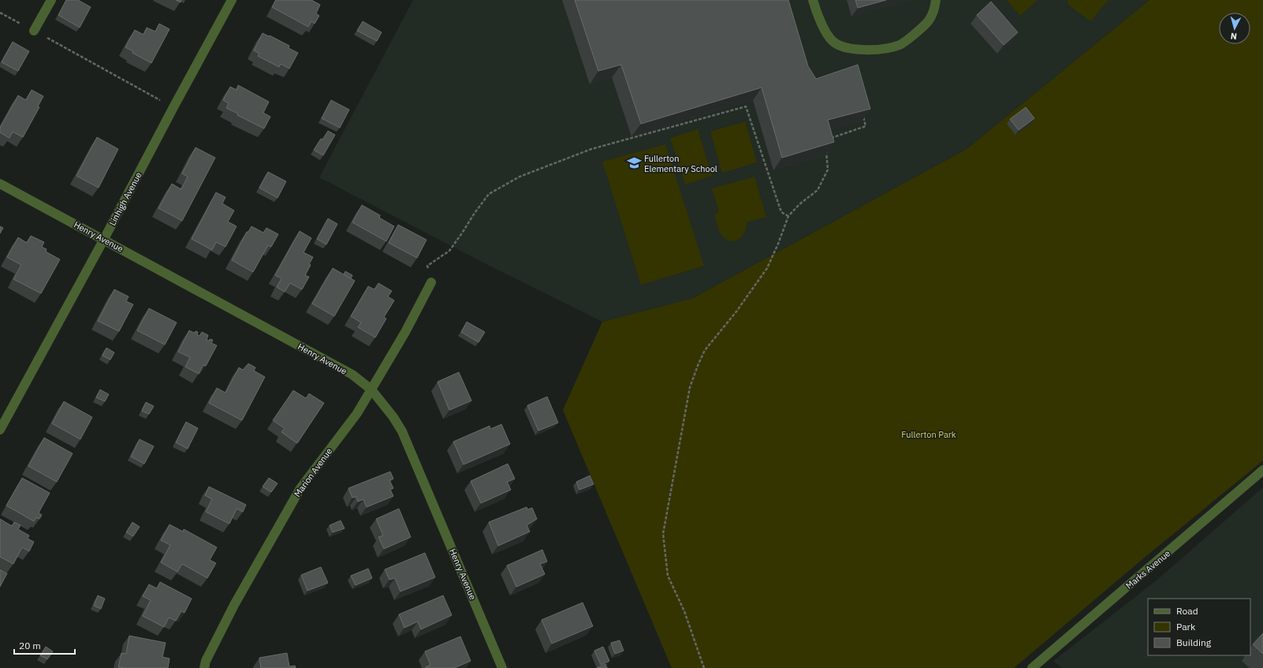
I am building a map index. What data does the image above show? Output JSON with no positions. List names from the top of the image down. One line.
{"streets":{"street":["Linhigh Avenue","Henry Avenue","Marion Avenue","Marks Avenue"]},"crossings":[["Linhigh Avenue","Henry Avenue"],["Henry Avenue","Marion Avenue"]],"parks":["Fullerton Park"],"places":{"school or university":["Fullerton Elementary School"]},"legend":["Road","Park","Building"],"scale_bar":"20 m","north":"bottom"}
